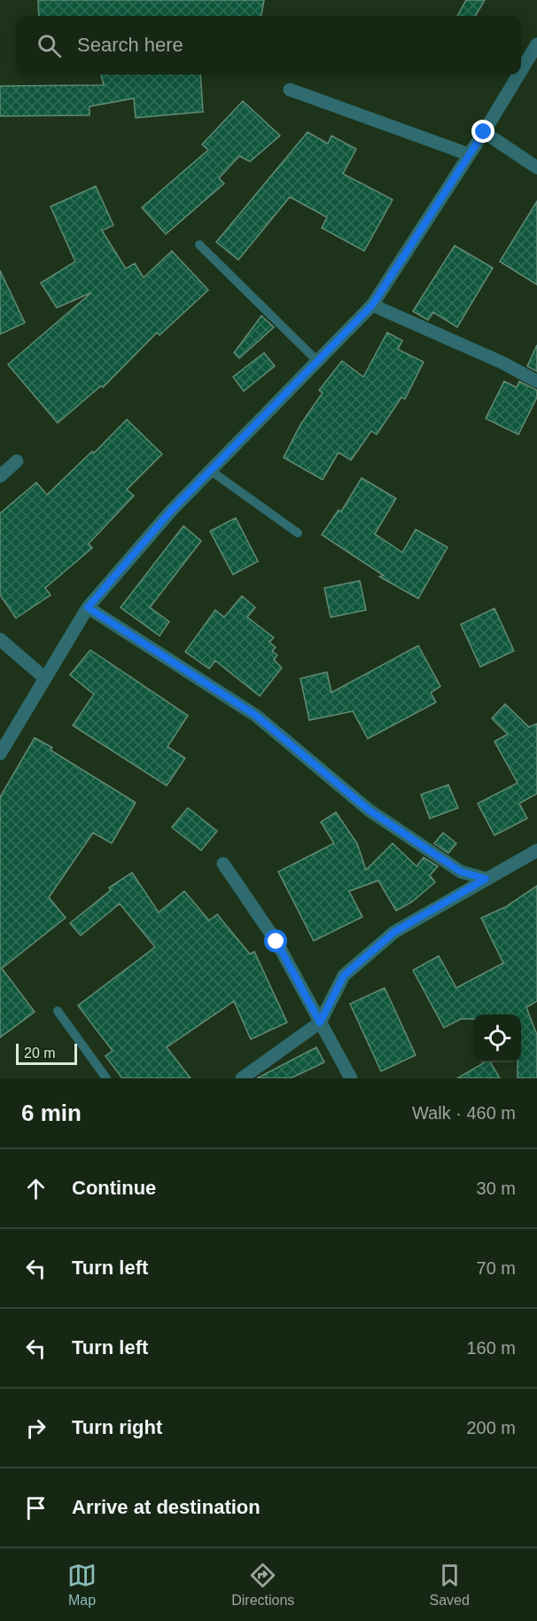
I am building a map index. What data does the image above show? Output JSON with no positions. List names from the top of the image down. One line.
{"scale_bar":"20 m","page":{"search":"Search here","scale":"20 m","heading":["6 min","Walk · 460 m"],"list":[["Continue","30 m"],["Turn left","70 m"],["Turn left","160 m"],["Turn right","200 m"],"Arrive at destination"],"nav":["Map","Directions","Saved"]}}
